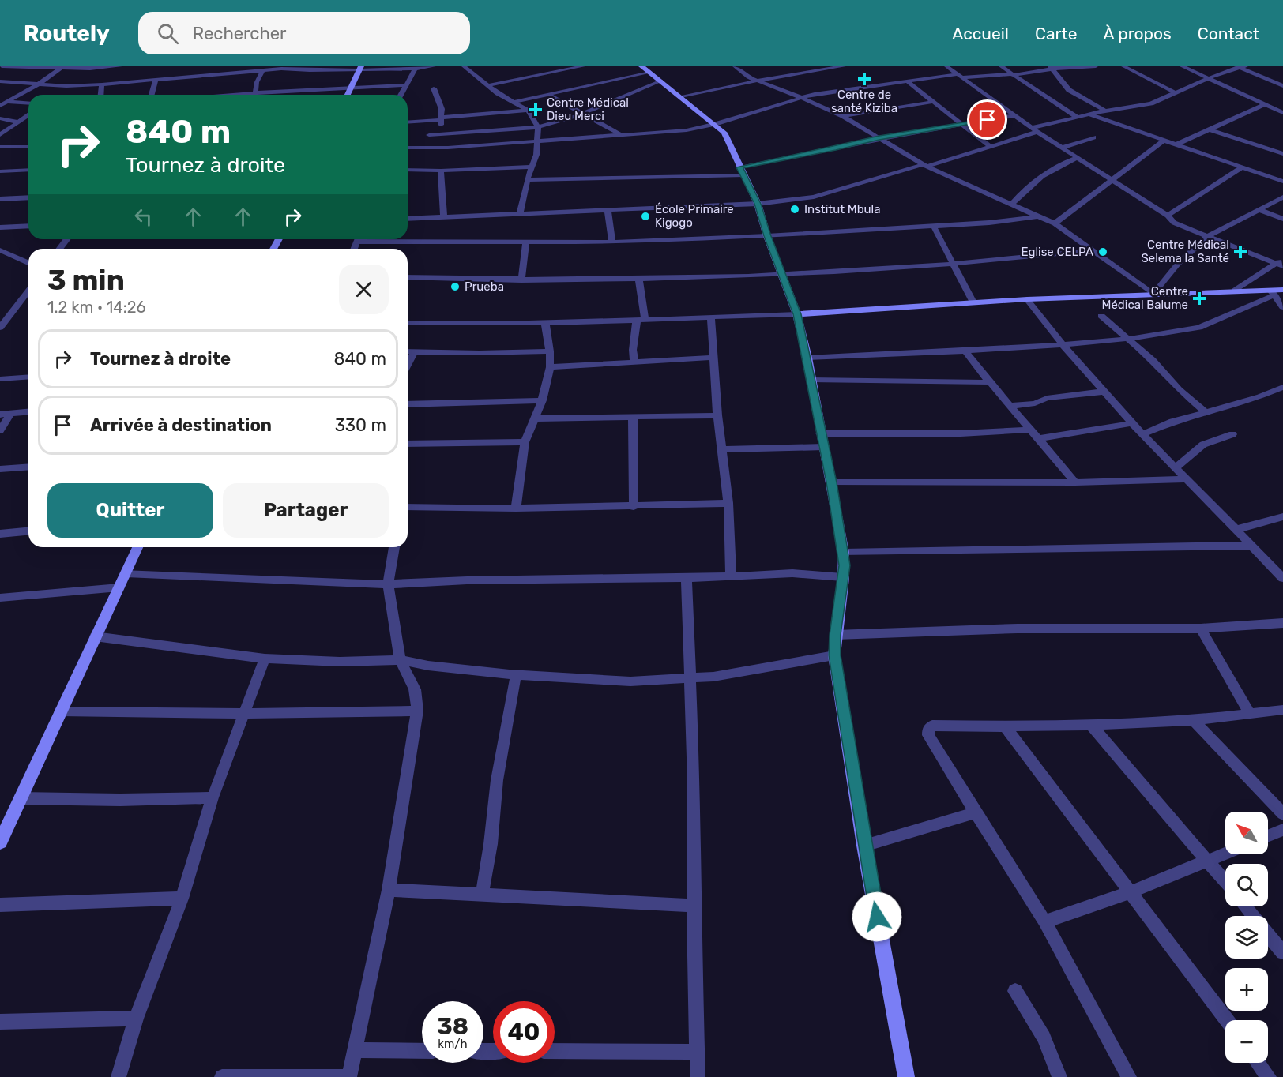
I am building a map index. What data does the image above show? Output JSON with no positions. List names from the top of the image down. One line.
{"places":{"health":["Centre de santé Kiziba","Centre Médical Dieu Merci","Centre Médical Selema la Santé","Centre Médical Balume"],"other":["Institut Mbula","École Primaire Kigogo","Eglise CELPA","Prueba"]},"north":"top left","page":{"header":"Routely","search":"Rechercher","nav":["Accueil","Carte","À propos","Contact"],"turn":["840 m","Tournez à droite"],"heading":["3 min","1.2 km · 14:26"],"list":[{"name":"Tournez à droite","value":"840 m"},{"name":"Arrivée à destination","value":"330 m"}],"buttons":["Quitter","Partager"],"map_buttons":["+","−"],"speed":"38 km/h","limit":"40"}}
